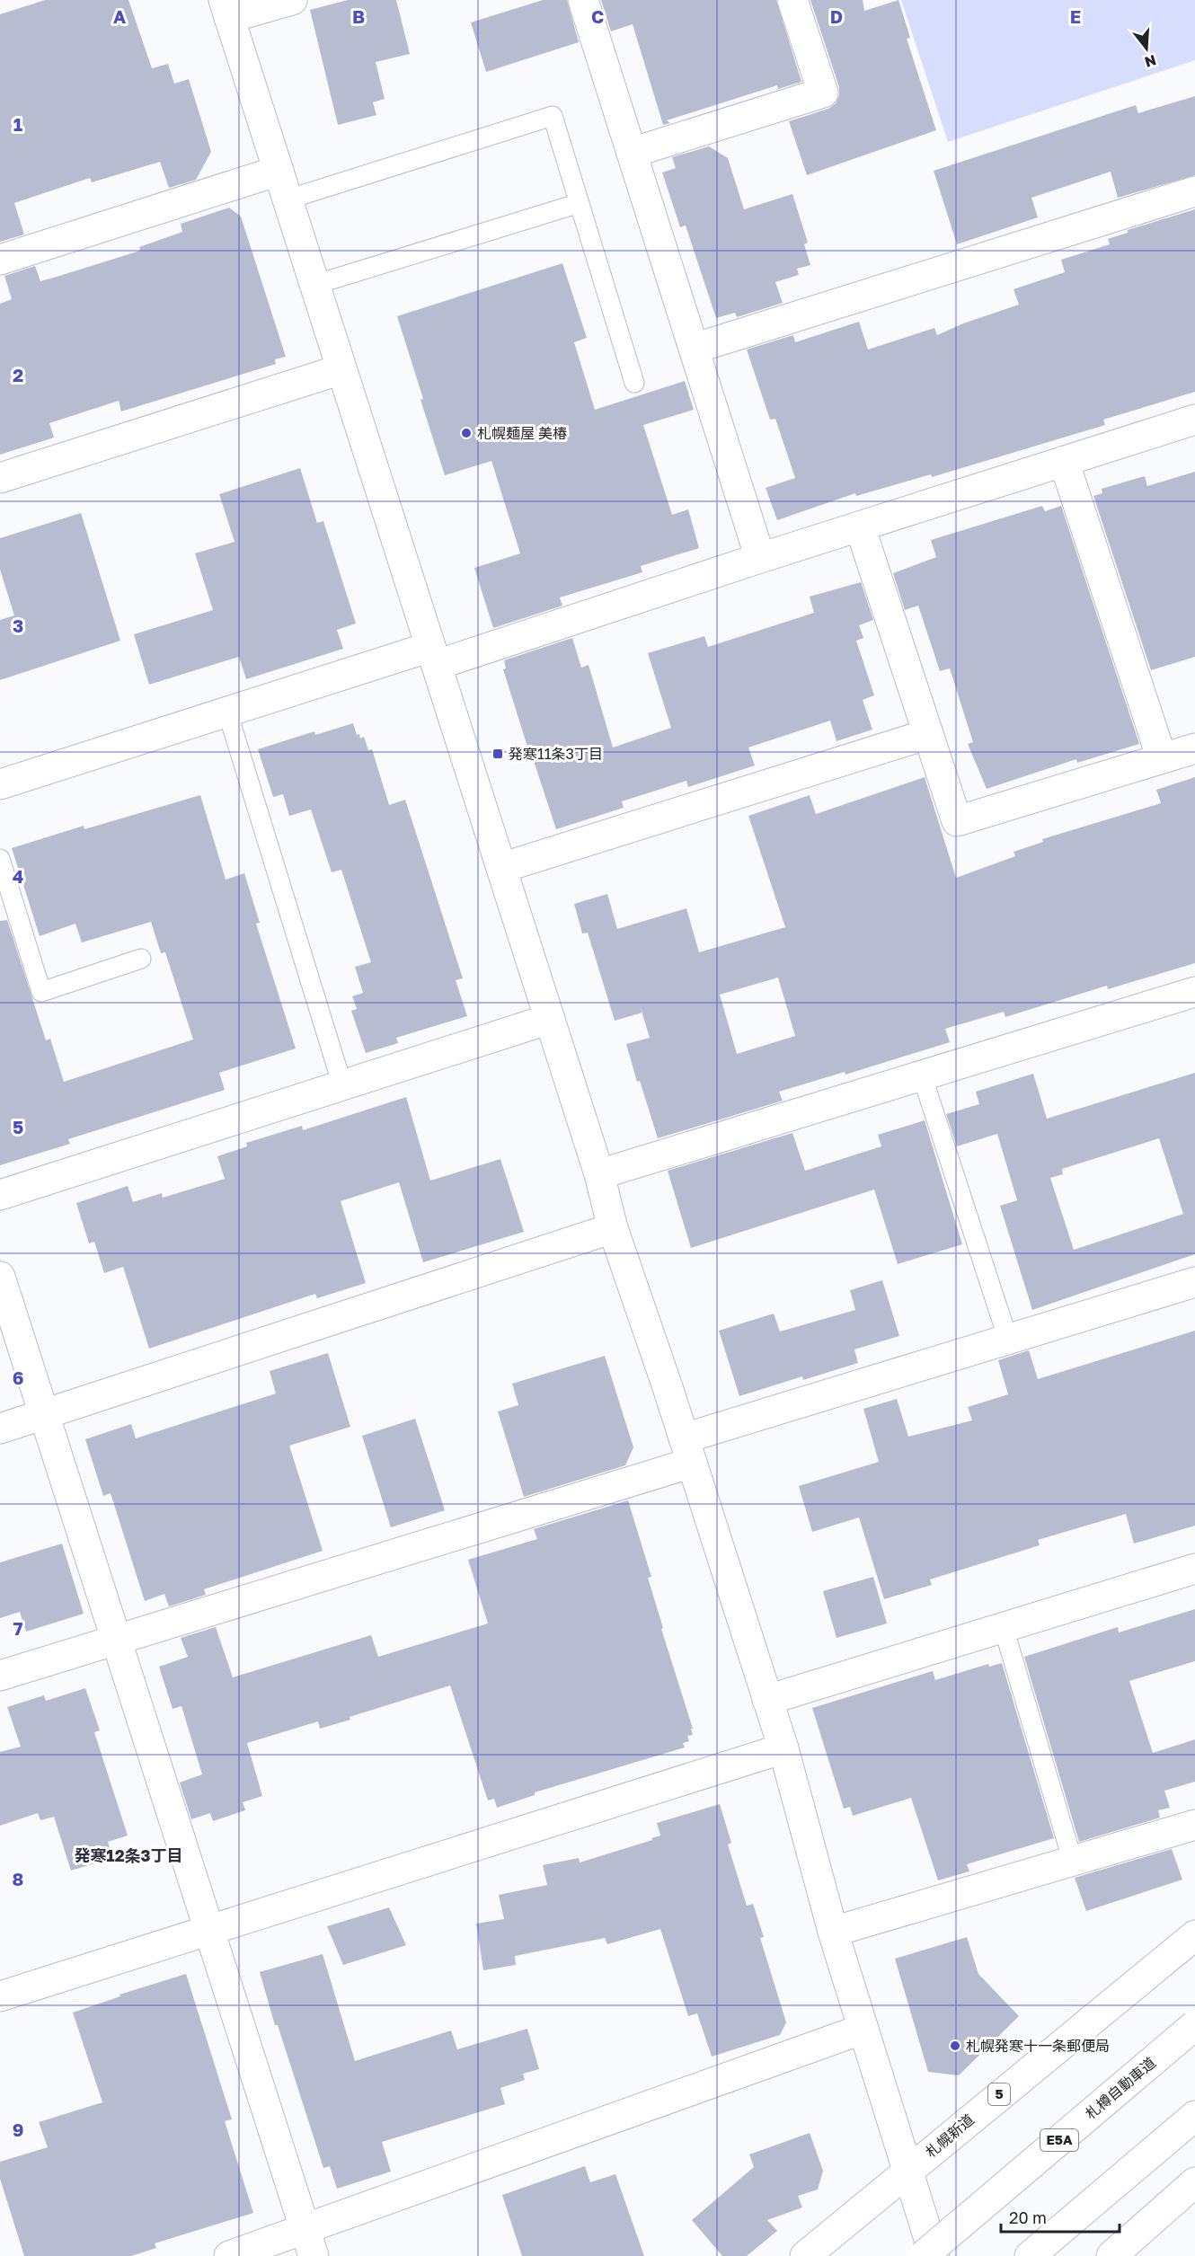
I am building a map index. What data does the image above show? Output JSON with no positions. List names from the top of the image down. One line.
{"streets":{"main road":["札樽自動車道","5","札幌新道","E5A"]},"districts":["発寒12条3丁目"],"places":{"other":["札幌麺屋 美椿","札幌発寒十一条郵便局"],"transit":["発寒11条3丁目"]},"scale_bar":"20 m","north":"bottom","grid":{"columns":["A","B","C","D","E"],"rows":["1","2","3","4","5","6","7","8","9"]}}
